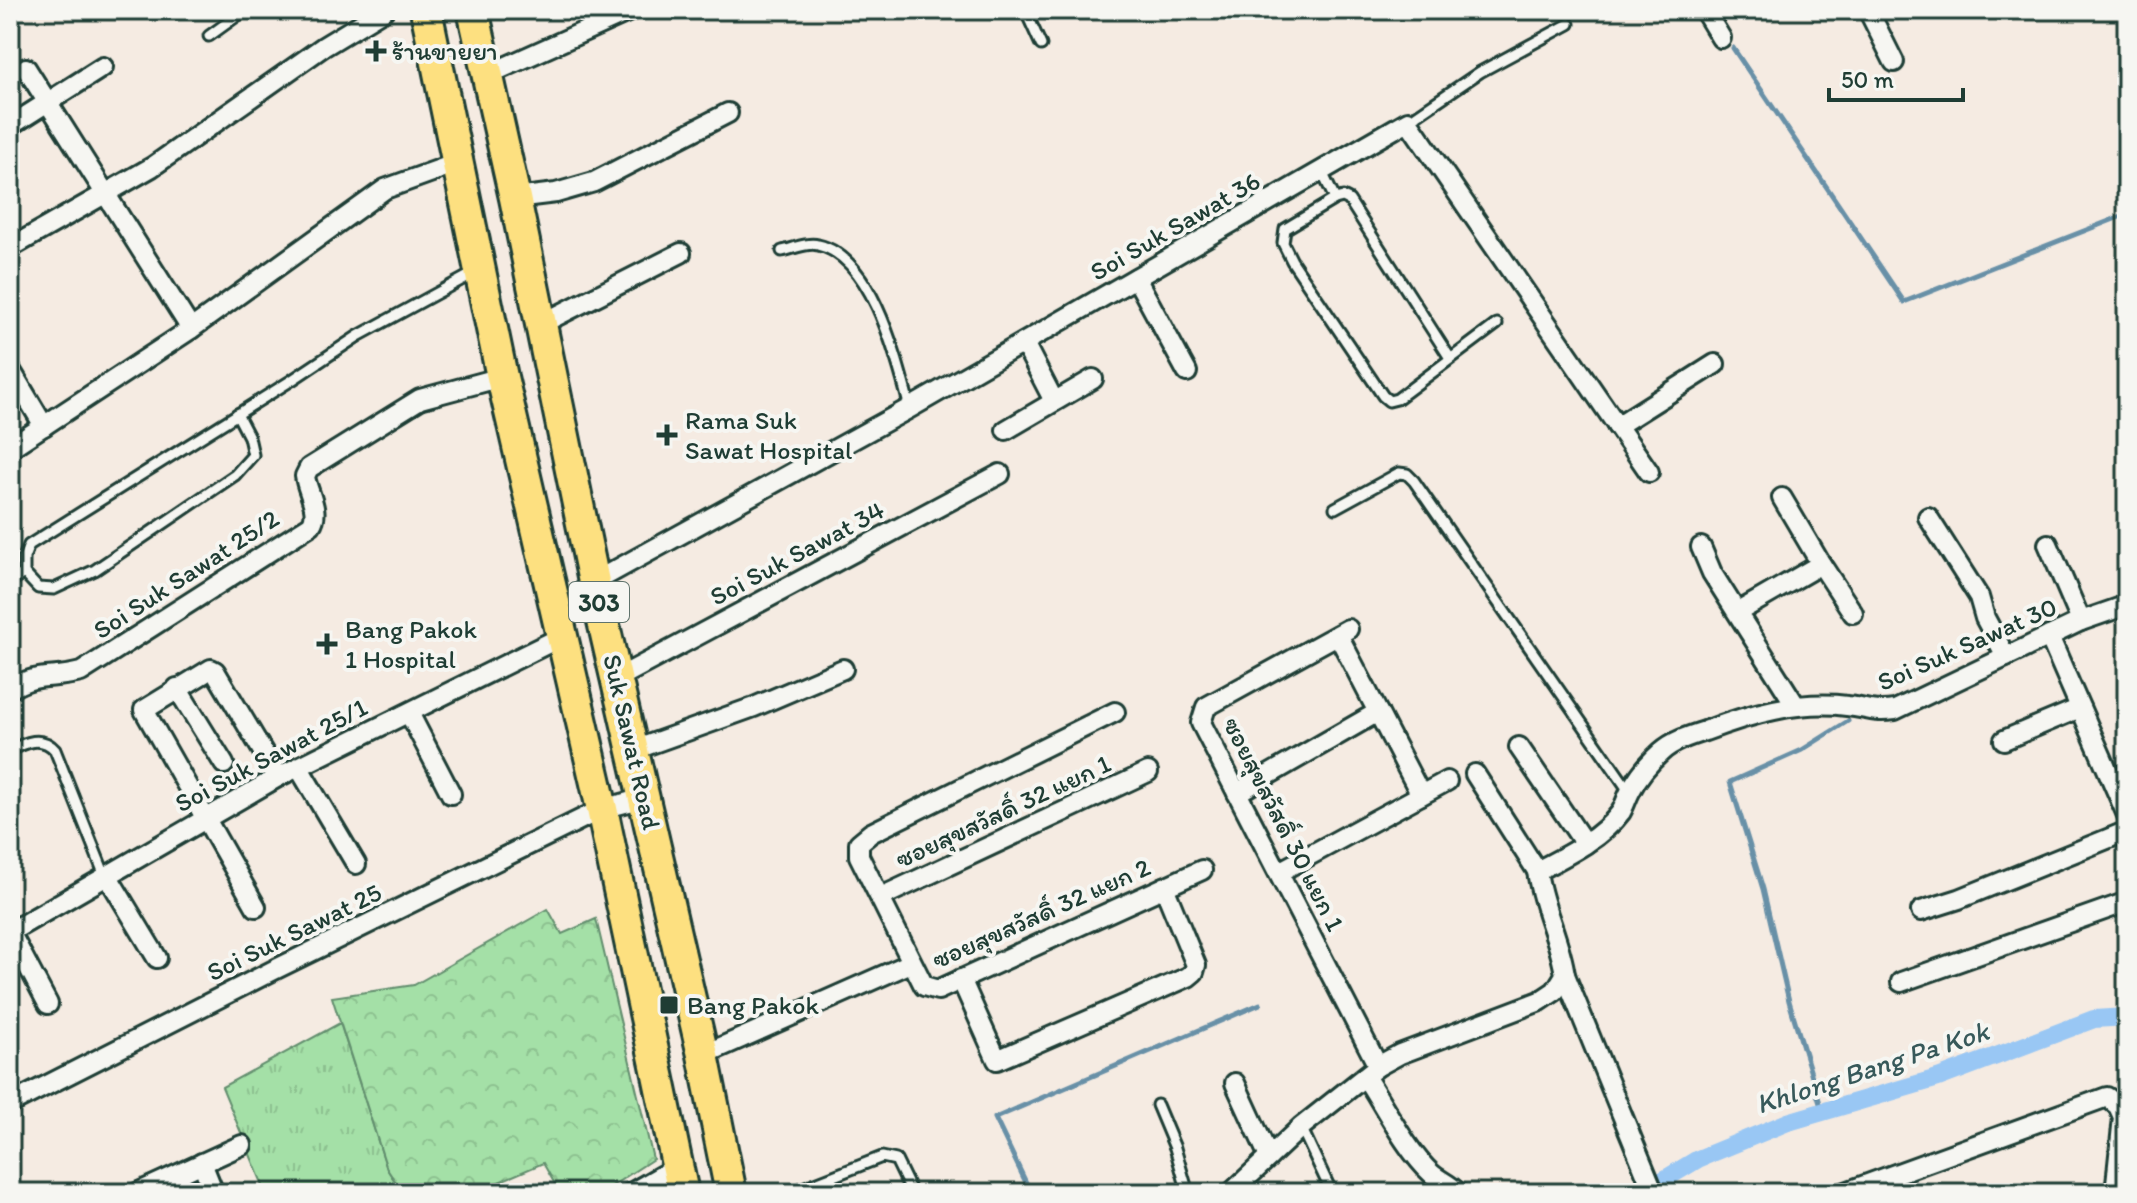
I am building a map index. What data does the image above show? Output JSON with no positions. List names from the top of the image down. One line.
{"streets":{"main road":["303","Suk Sawat Road"],"street":["Soi Suk Sawat 36","Soi Suk Sawat 34","Soi Suk Sawat 25/2","Soi Suk Sawat 30","Soi Suk Sawat 25/1","ซอยสุขสวัสดิ์ 32 แยก 1","ซอยสุขสวัสดิ์ 30 แยก 1","ซอยสุขสวัสดิ์ 32 แยก 2","Soi Suk Sawat 25"]},"crossings":[["Soi Suk Sawat 36","Suk Sawat Road"],["Soi Suk Sawat 34","Suk Sawat Road"],["Soi Suk Sawat 25/2","Suk Sawat Road"],["Suk Sawat Road","Soi Suk Sawat 25/1"],["Suk Sawat Road","Soi Suk Sawat 25"],["ซอยสุขสวัสดิ์ 32 แยก 1","ซอยสุขสวัสดิ์ 32 แยก 2"]],"water":["Khlong Bang Pa Kok"],"places":{"health":["ร้านขายยา","Rama Suk Sawat Hospital","Bang Pakok 1 Hospital"],"transit":["Bang Pakok"]},"scale_bar":"50 m"}
